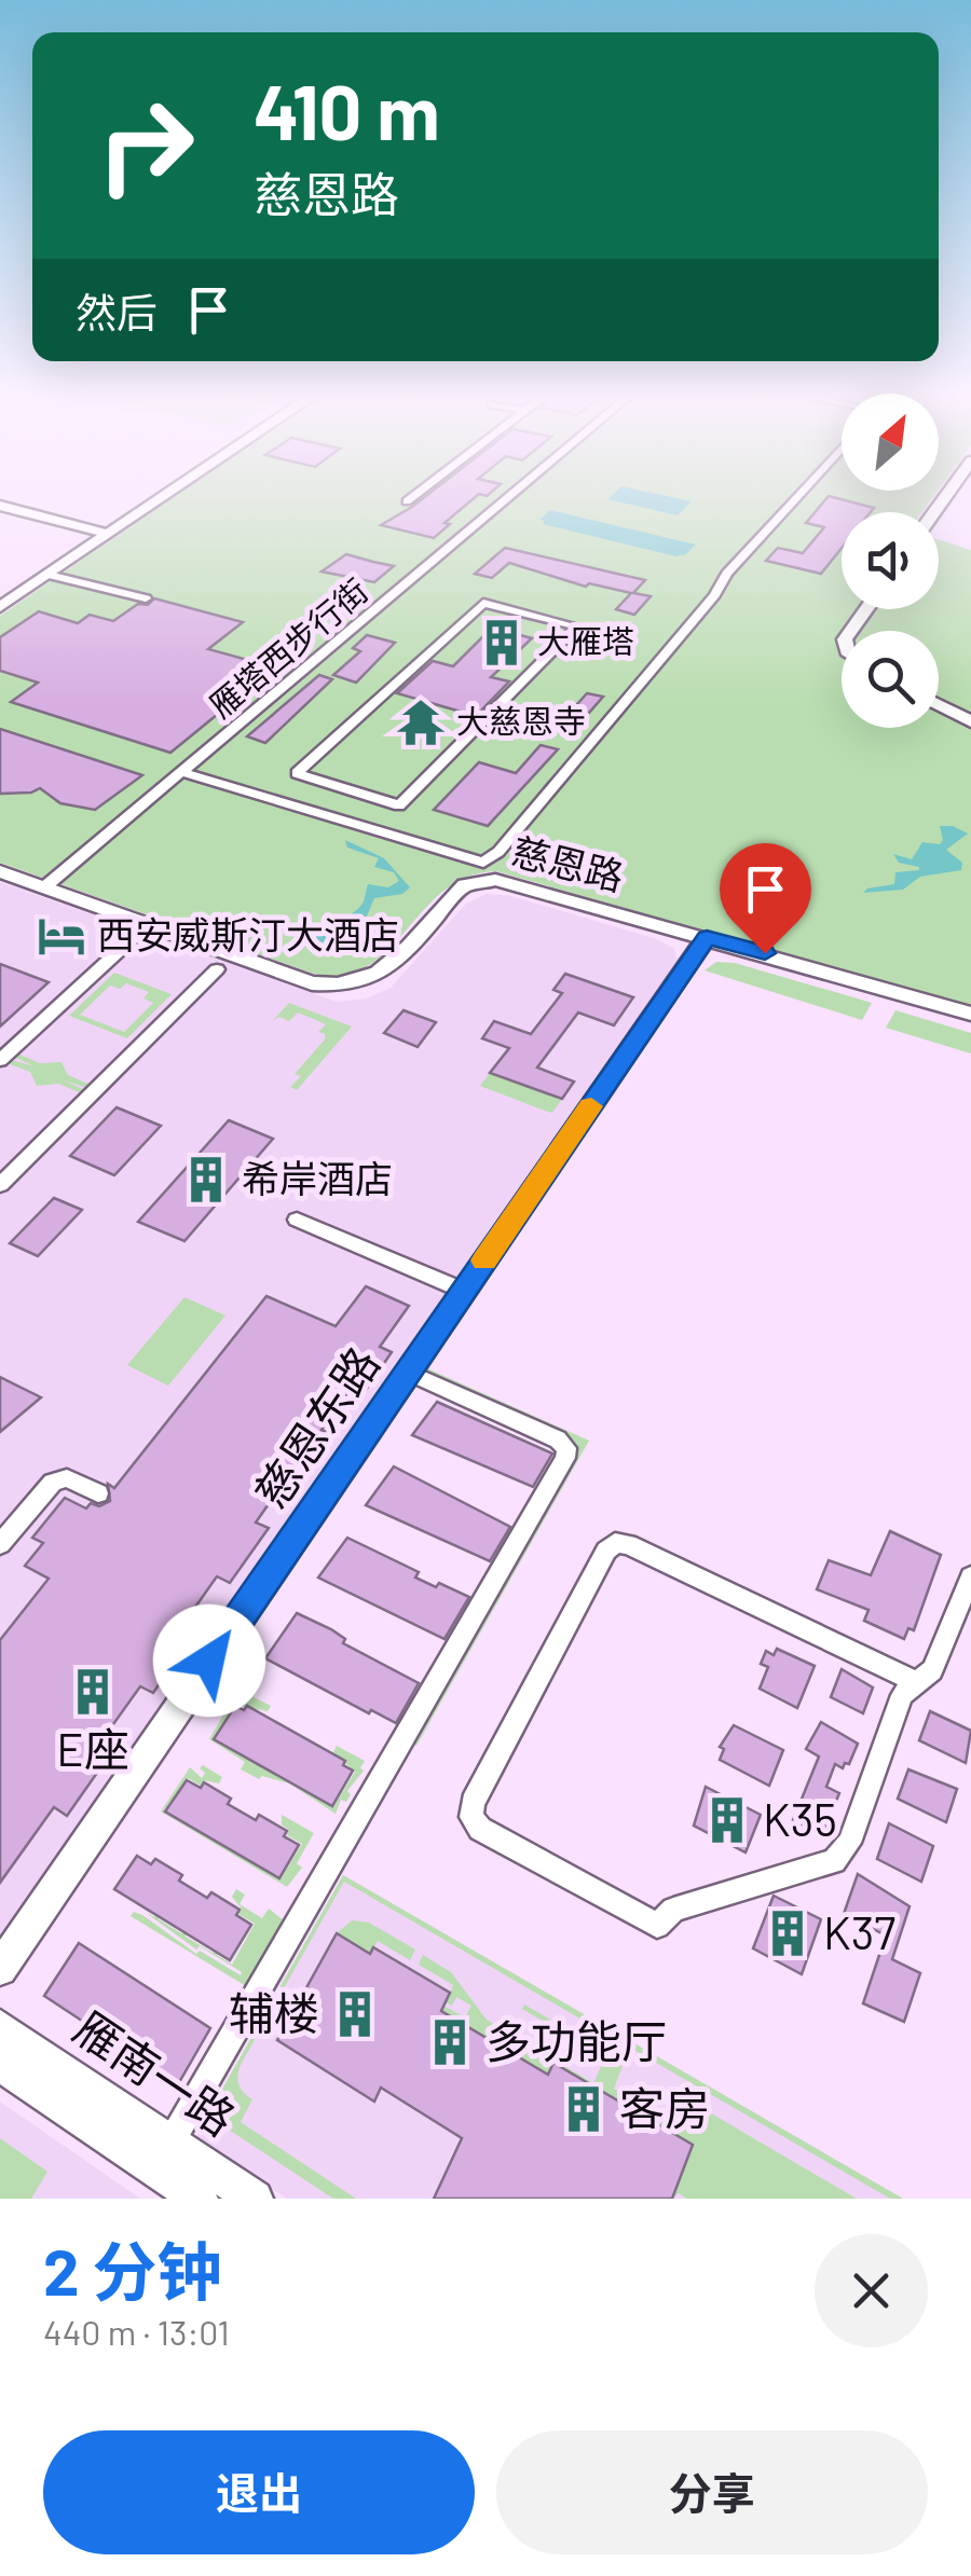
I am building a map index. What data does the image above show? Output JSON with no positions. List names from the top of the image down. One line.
{"streets":{"main road":["慈恩路","慈恩东路","雁南一路"],"street":["雁塔西步行街"]},"crossings":[["雁塔西步行街","慈恩路"],["慈恩路","慈恩东路"]],"places":{"building":["大雁塔","希岸酒店","E座","K35","K37","辅楼","多功能厅","客房"],"temple":["大慈恩寺"],"hotel":["西安威斯汀大酒店"]},"north":"top right","page":{"turn":["410 m","慈恩路"],"then":"然后","heading":["2 分钟","440 m · 13:01"],"buttons":["退出","分享"]}}
